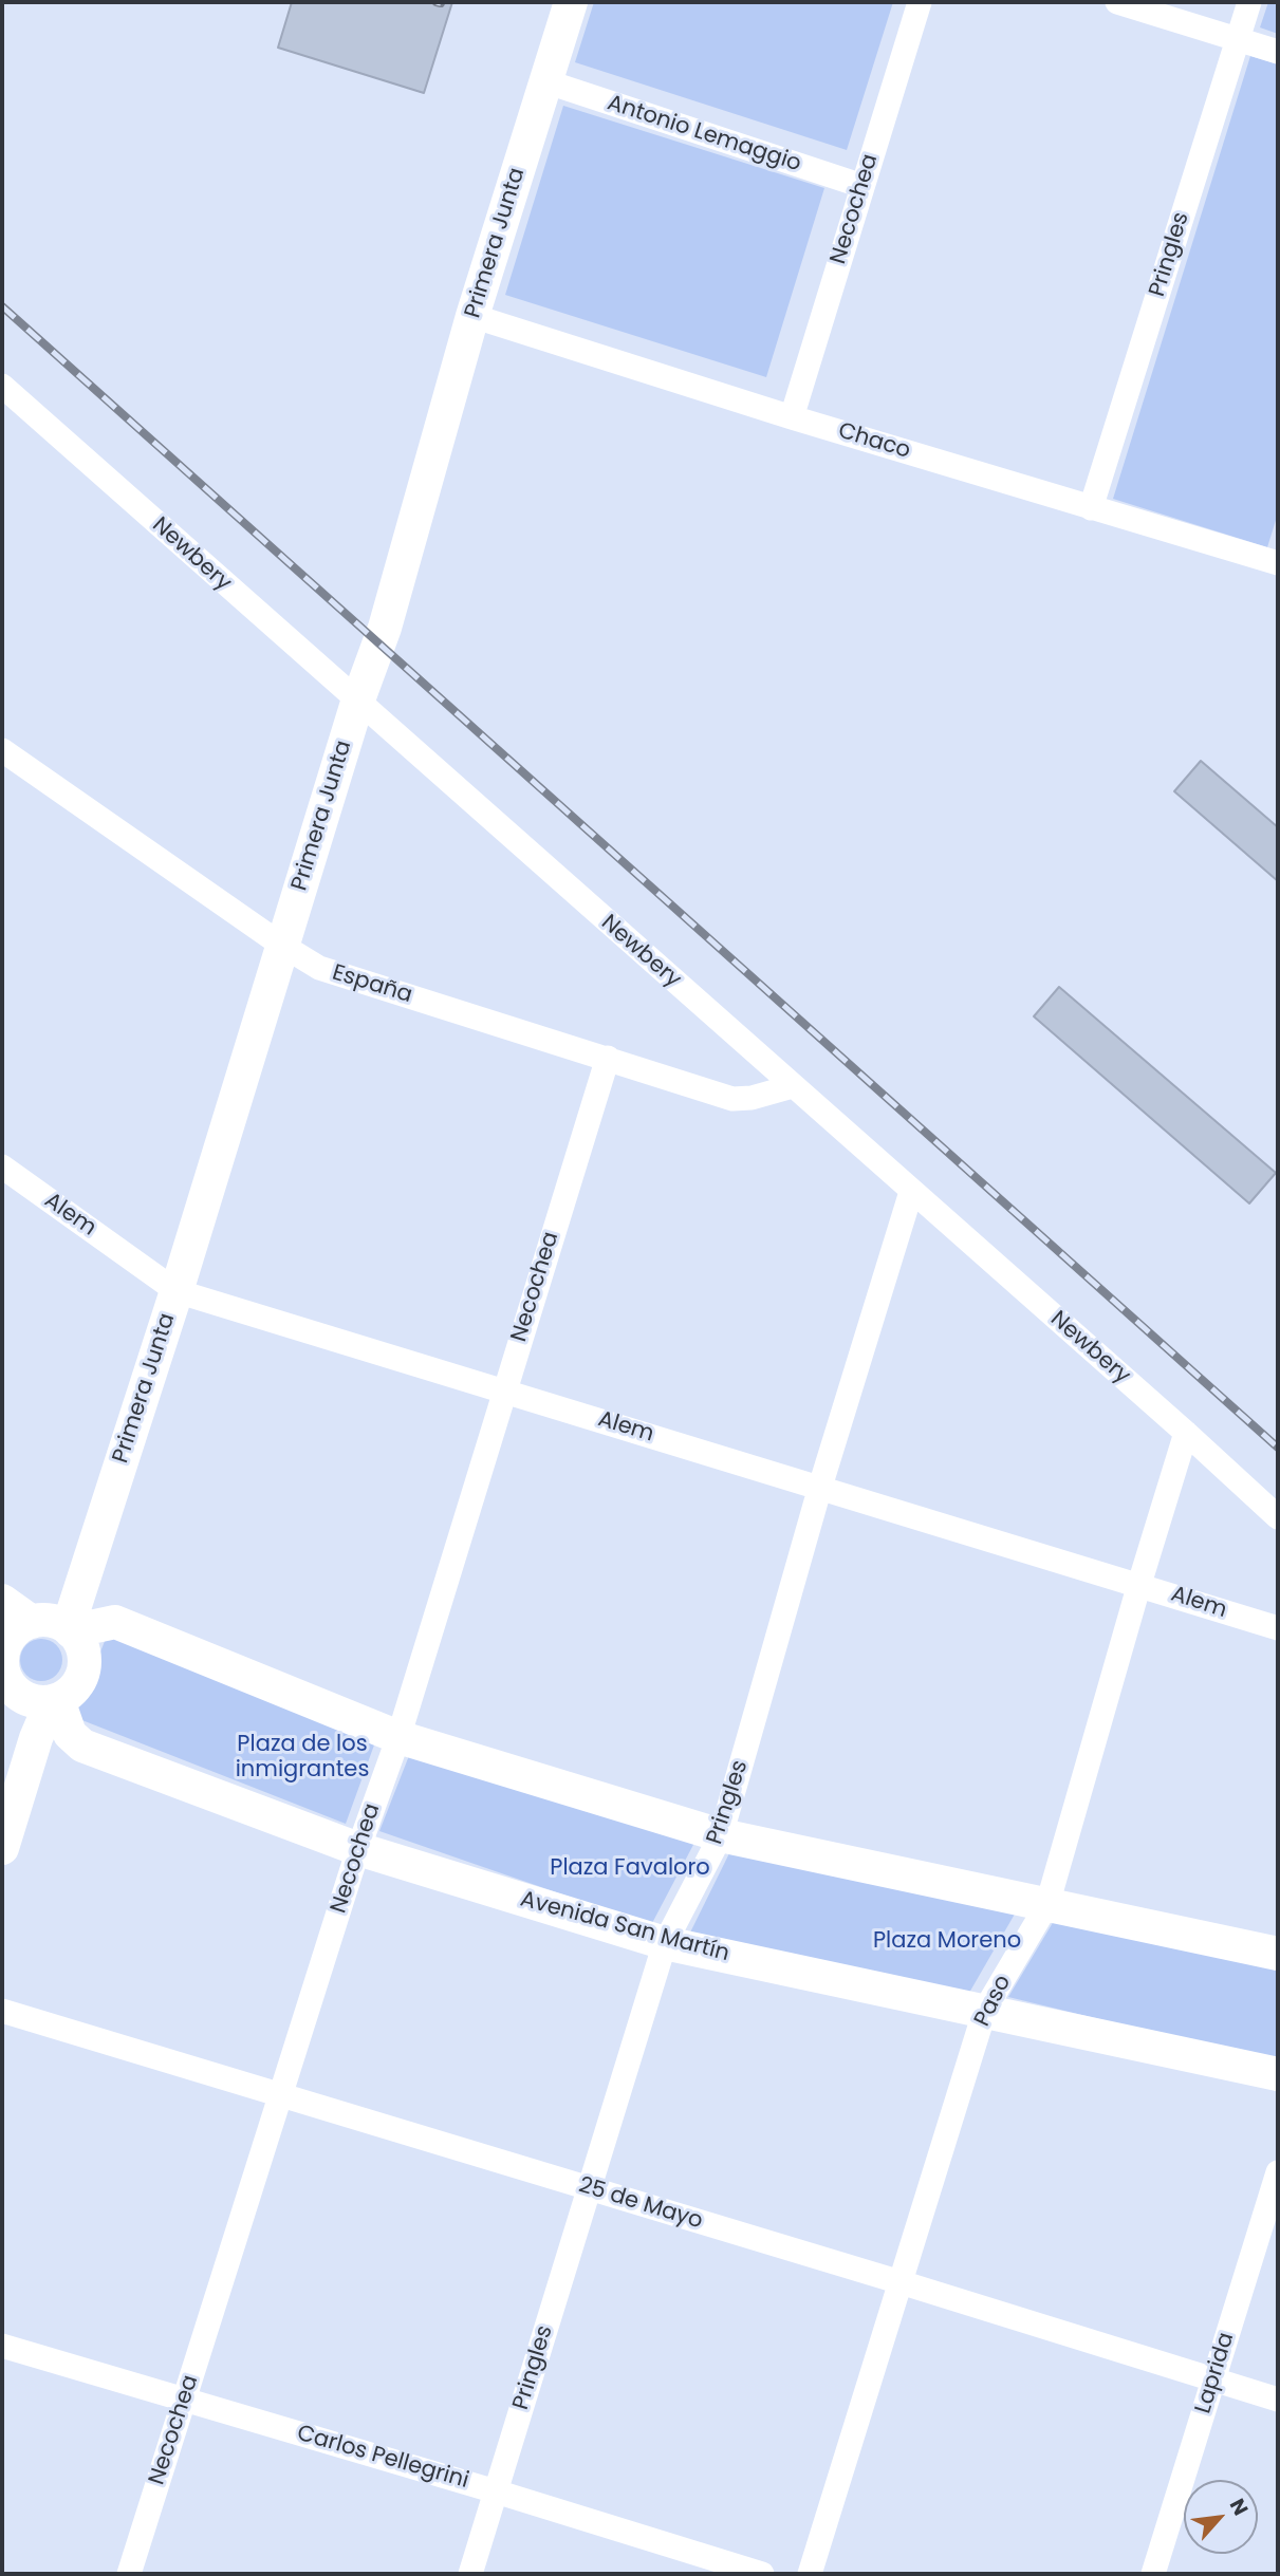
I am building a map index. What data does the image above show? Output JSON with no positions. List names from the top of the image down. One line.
{"streets":{"main road":["Primera Junta","Avenida San Martín"],"street":["Antonio Lemaggio","Necochea","Pringles","Chaco","Newbery","España","Alem","Paso","25 de Mayo","Laprida","Carlos Pellegrini"]},"crossings":[["Antonio Lemaggio","Necochea"],["Antonio Lemaggio","Primera Junta"],["Necochea","Chaco"],["Necochea","España"],["Necochea","Alem"],["Necochea","Avenida San Martín"],["Necochea","25 de Mayo"],["Necochea","Carlos Pellegrini"],["Primera Junta","Chaco"],["Primera Junta","Newbery"],["Primera Junta","España"],["Primera Junta","Alem"],["Primera Junta","Avenida San Martín"],["Pringles","Chaco"],["Pringles","Newbery"],["Pringles","Alem"],["Pringles","Avenida San Martín"],["Pringles","25 de Mayo"],["Pringles","Carlos Pellegrini"],["Newbery","España"],["Newbery","Paso"],["Alem","Paso"],["Avenida San Martín","Paso"],["Paso","25 de Mayo"],["25 de Mayo","Laprida"]],"parks":["Plaza de los inmigrantes","Plaza Favaloro","Plaza Moreno"],"north":"top right"}
